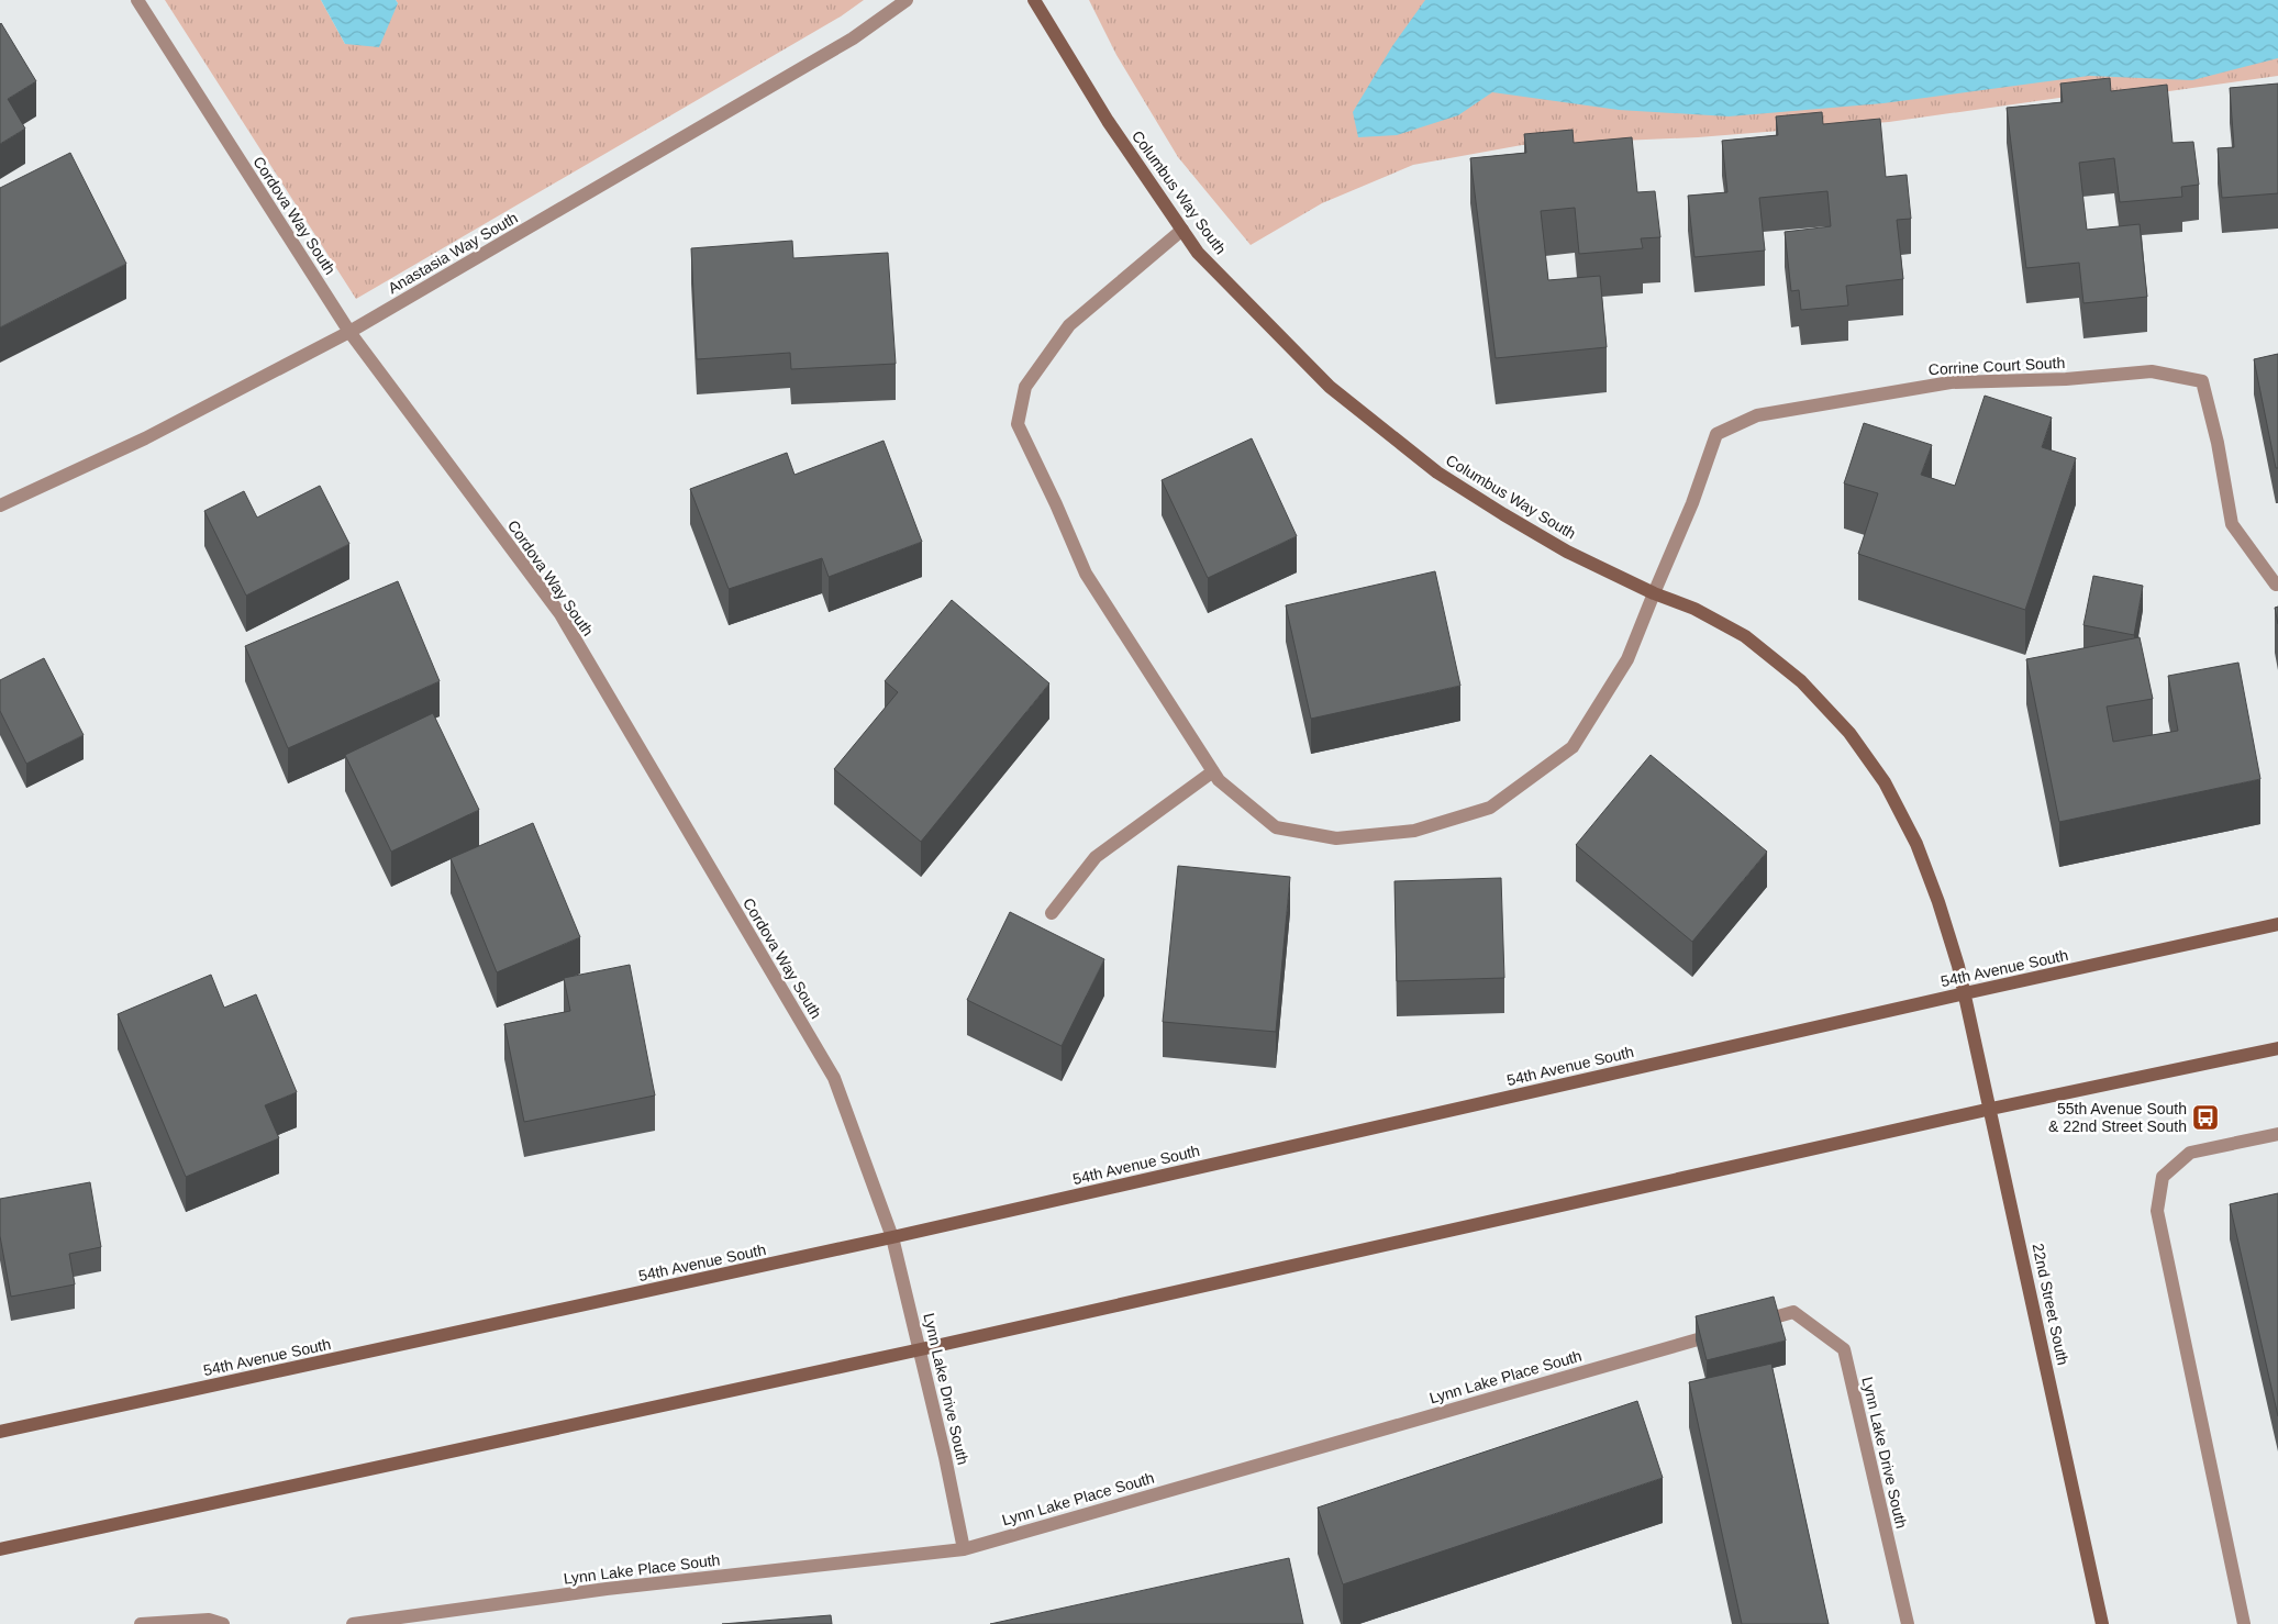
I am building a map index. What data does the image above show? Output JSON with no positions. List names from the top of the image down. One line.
{"streets":{"main road":["Columbus Way South","54th Avenue South","22nd Street South"],"street":["Cordova Way South","Anastasia Way South","Corrine Court South","Lynn Lake Place South","Lynn Lake Drive South"]},"crossings":[["Columbus Way South","Corrine Court South"],["Columbus Way South","54th Avenue South"],["Columbus Way South","22nd Street South"],["Cordova Way South","Anastasia Way South"],["Cordova Way South","54th Avenue South"],["Cordova Way South","Lynn Lake Drive South"],["54th Avenue South","22nd Street South"],["54th Avenue South","Lynn Lake Drive South"],["Lynn Lake Place South","Lynn Lake Drive South"]],"places":{"bus stop":["55th Avenue South & 22nd Street South"]}}
